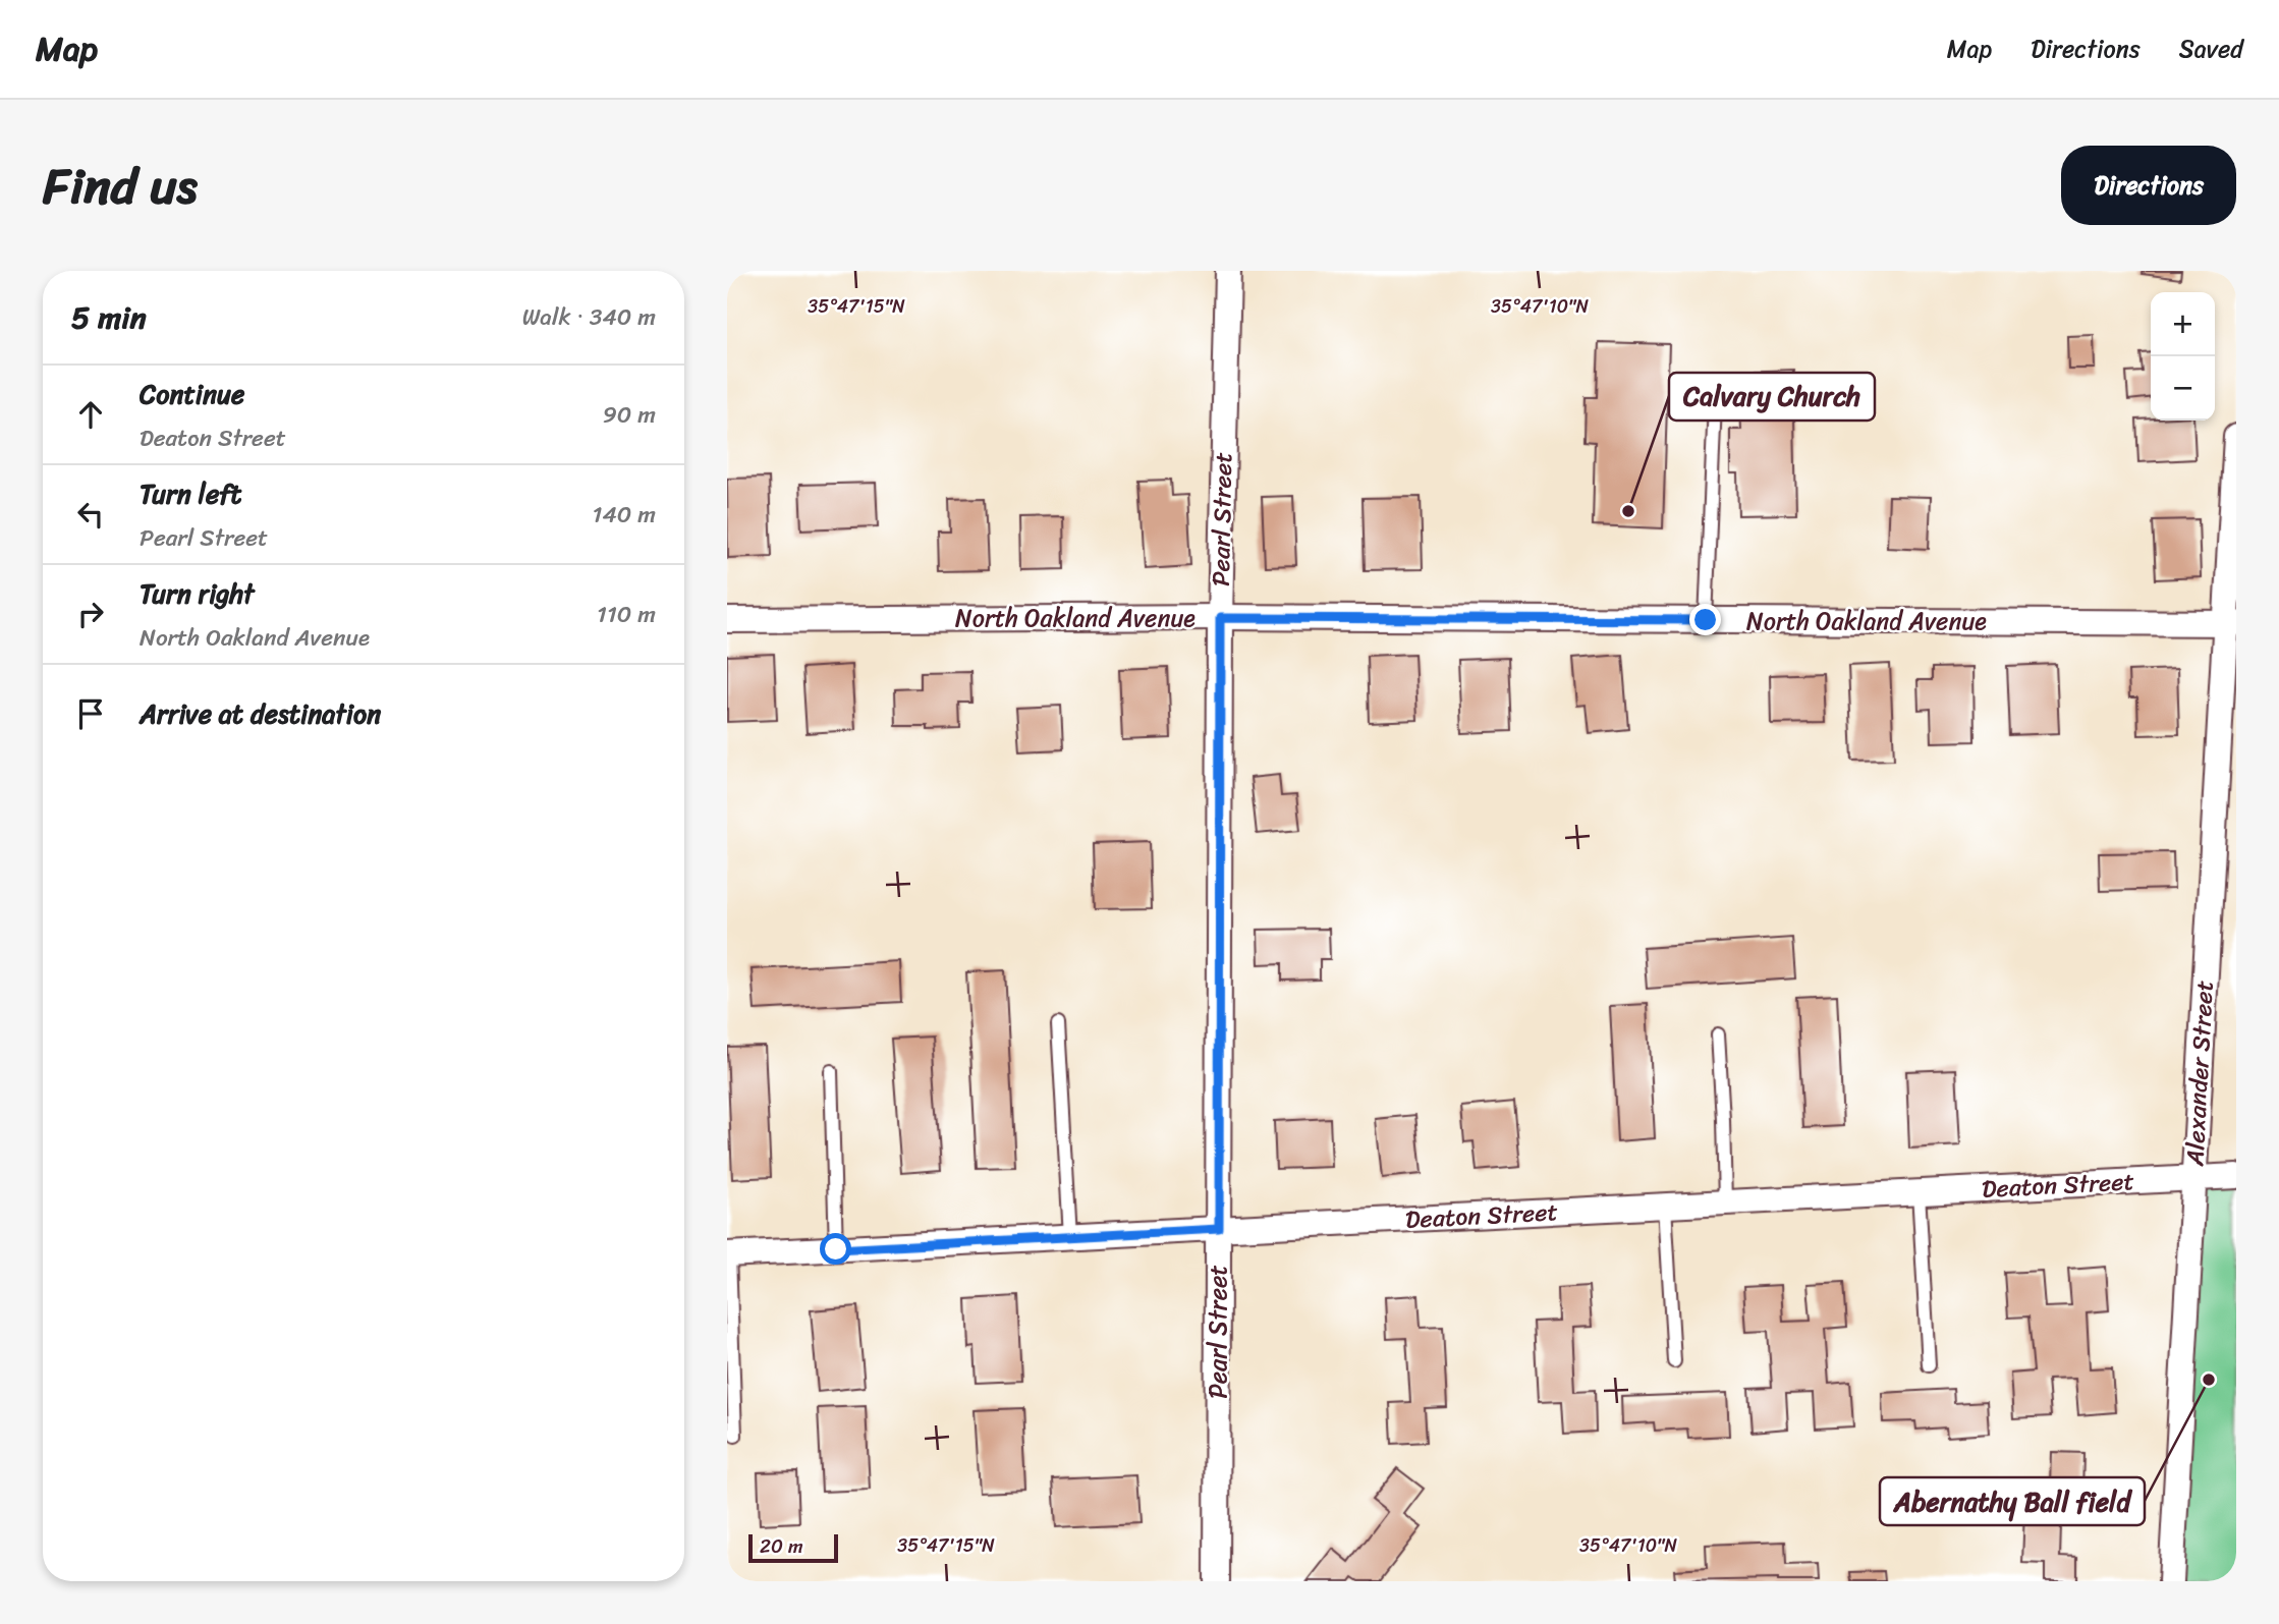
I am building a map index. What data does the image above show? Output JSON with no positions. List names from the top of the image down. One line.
{"streets":{"street":["Pearl Street","North Oakland Avenue","Alexander Street","Deaton Street"]},"crossings":[["Pearl Street","North Oakland Avenue"],["Pearl Street","Deaton Street"],["North Oakland Avenue","Alexander Street"],["Alexander Street","Deaton Street"]],"places":["Calvary Church","Abernathy Ball field"],"scale_bar":"20 m","page":{"header":"Map","nav":["Map","Directions","Saved"],"title":"Find us","buttons":"Directions","heading":["5 min","Walk · 340 m"],"map_buttons":["+","−"],"list":[["Continue","Deaton Street","90 m"],["Turn left","Pearl Street","140 m"],["Turn right","North Oakland Avenue","110 m"],"Arrive at destination"],"scale":"20 m"},"coordinates":["35°47'15\"N","35°47'10\"N"]}
